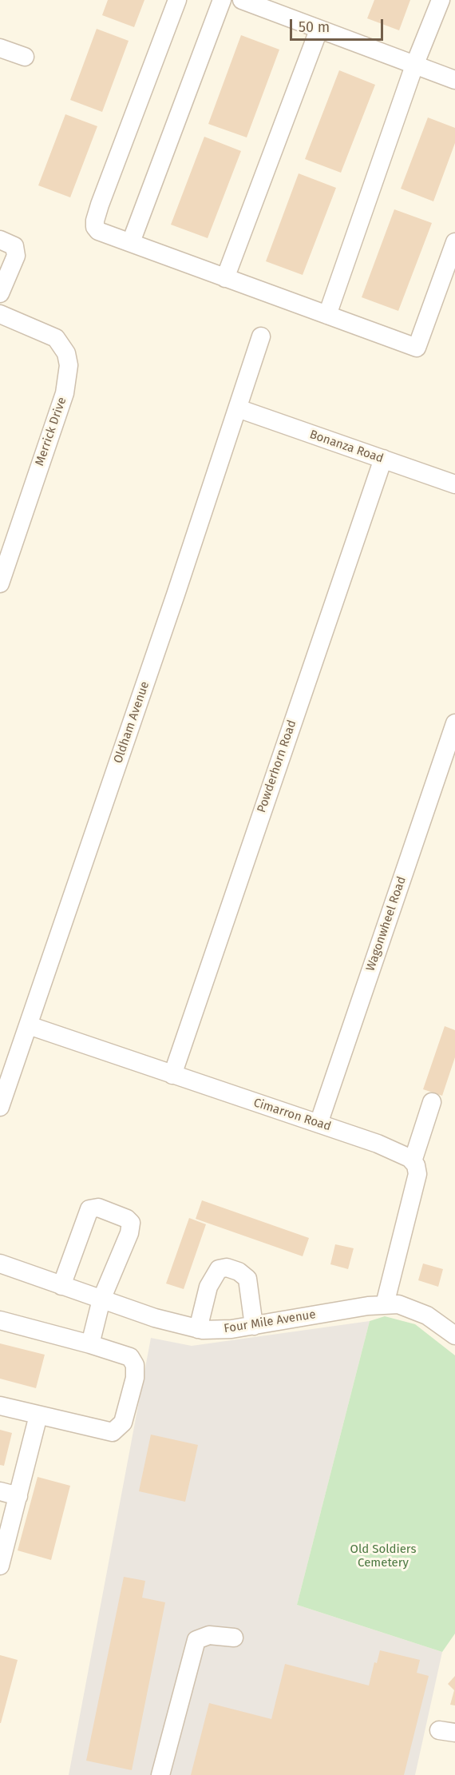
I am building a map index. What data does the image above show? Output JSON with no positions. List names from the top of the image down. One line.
{"streets":{"street":["Merrick Drive","Bonanza Road","Oldham Avenue","Powderhorn Road","Wagonwheel Road","Cimarron Road","Four Mile Avenue"]},"crossings":[["Bonanza Road","Oldham Avenue"],["Bonanza Road","Powderhorn Road"],["Oldham Avenue","Cimarron Road"],["Powderhorn Road","Cimarron Road"],["Wagonwheel Road","Cimarron Road"]],"parks":["Old Soldiers Cemetery"],"scale_bar":"50 m"}
